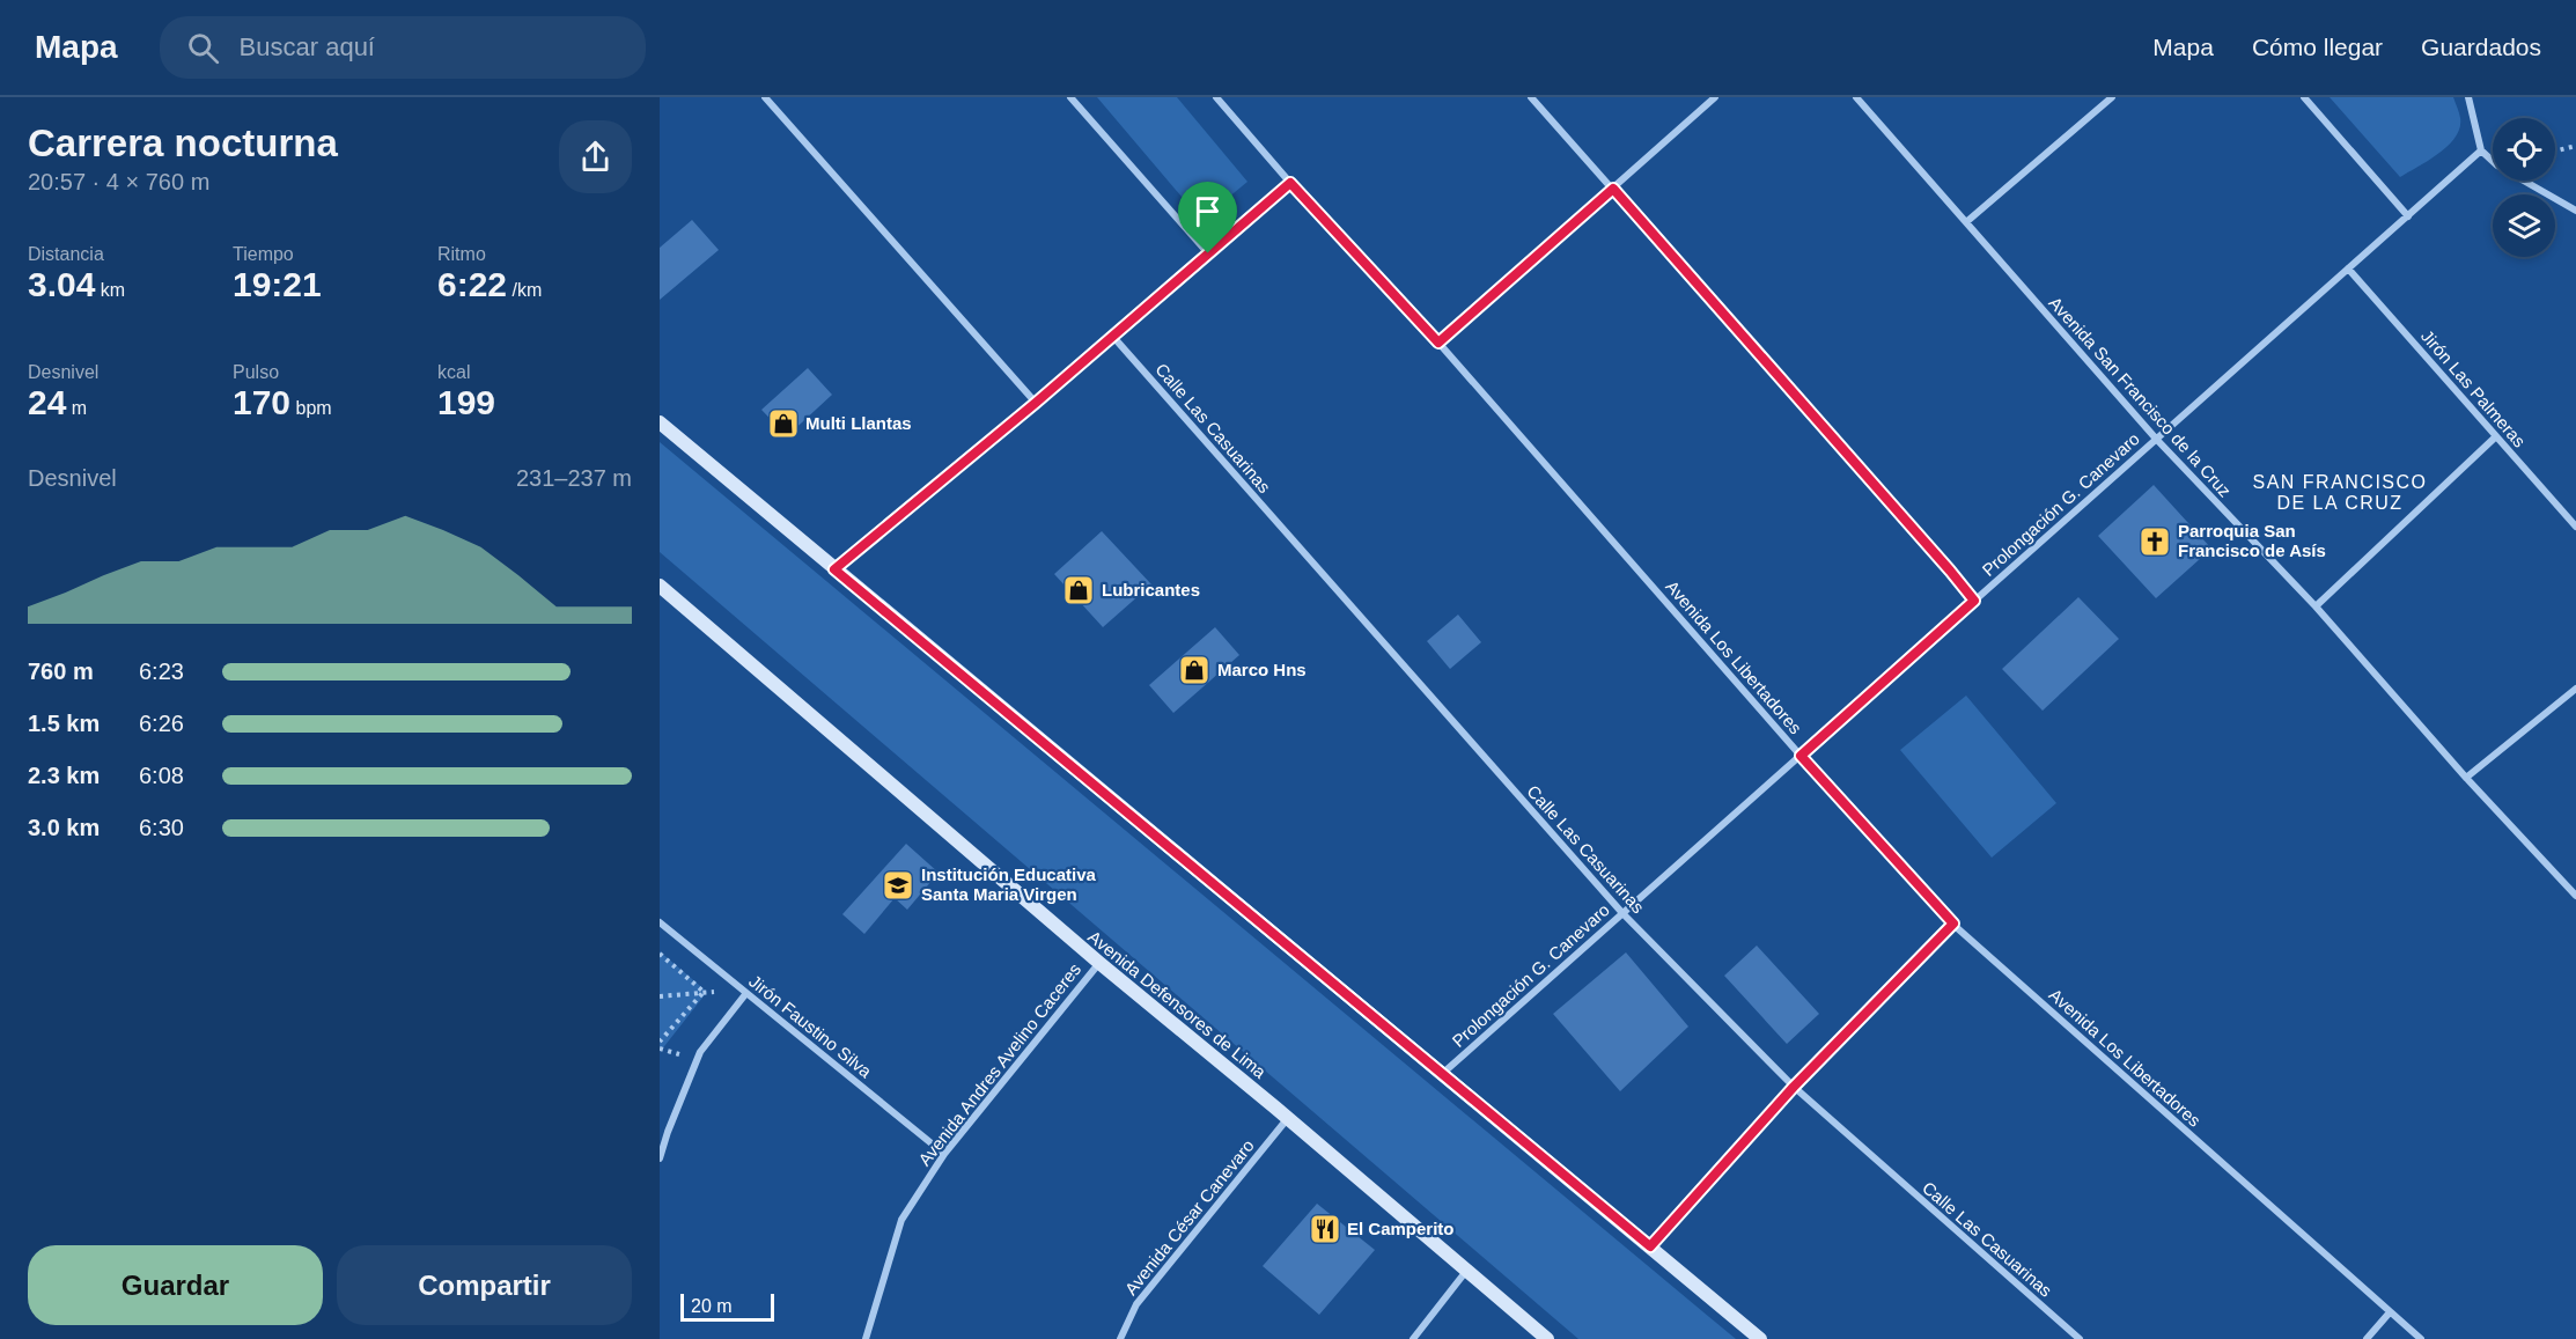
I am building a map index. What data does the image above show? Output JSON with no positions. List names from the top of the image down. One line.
{"streets":{"main road":["Avenida Defensores de Lima"],"street":["Jirón Las Palmeras","Avenida San Francisco de la Cruz","Calle Las Casuarinas","Prolongación G. Canevaro","Avenida Los Libertadores","Jirón Faustino Silva","Avenida Andres Avelino Caceres","Avenida César Canevaro"]},"crossings":[["Jirón Las Palmeras","Prolongación G. Canevaro"],["Avenida San Francisco de la Cruz","Prolongación G. Canevaro"],["Calle Las Casuarinas","Prolongación G. Canevaro"],["Prolongación G. Canevaro","Avenida Los Libertadores"],["Avenida Defensores de Lima","Avenida Andres Avelino Caceres"],["Avenida Defensores de Lima","Avenida César Canevaro"],["Jirón Faustino Silva","Avenida Andres Avelino Caceres"]],"districts":["SAN FRANCISCO DE LA CRUZ"],"places":{"shop":["Multi Llantas","Lubricantes","Marco Hns"],"church":["Parroquia San Francisco de Asís"],"school or university":["Institución Educativa Santa Maria Virgen"],"restaurant":["El Camperito"]},"scale_bar":"20 m","page":{"header":"Mapa","search":"Buscar aquí","nav":["Mapa","Cómo llegar","Guardados"],"heading":["Carrera nocturna","20:57 · 4 × 760 m"],"stats":[["Distancia","3.04 km"],["Tiempo","19:21"],["Ritmo","6:22 /km"],["Desnivel","24 m"],["Pulso","170 bpm"],["kcal","199"]],"chart":["Desnivel","231–237 m"],"list":[{"name":"760 m","note":"6:23"},{"name":"1.5 km","note":"6:26"},{"name":"2.3 km","note":"6:08"},{"name":"3.0 km","note":"6:30"}],"buttons":["Guardar","Compartir"],"scale":"20 m"}}
